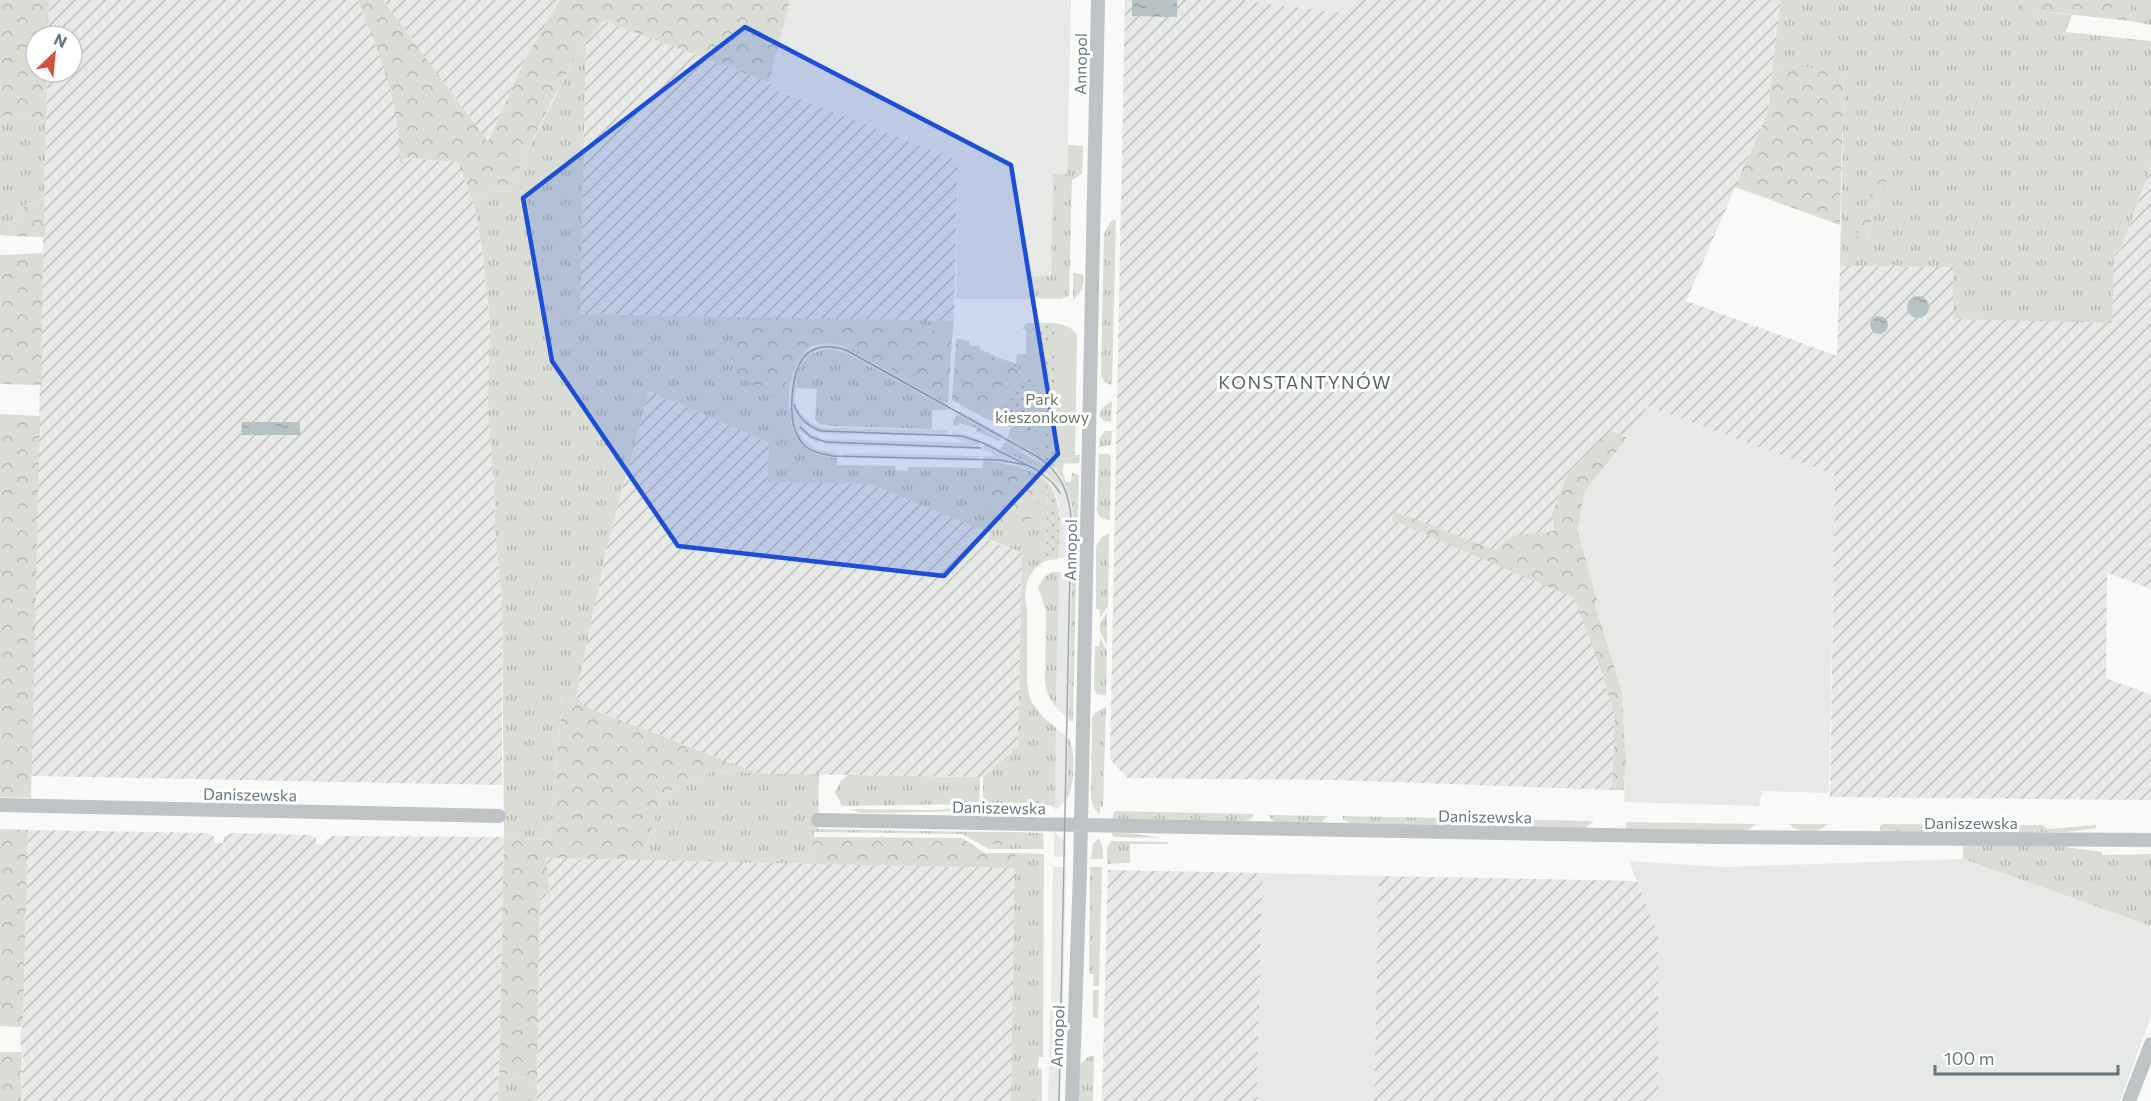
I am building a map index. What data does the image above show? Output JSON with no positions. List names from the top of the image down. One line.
{"streets":{"street":["Annopol","Daniszewska"]},"crossings":[["Annopol","Daniszewska"]],"districts":["KONSTANTYNÓW"],"parks":["Park kieszonkowy"],"scale_bar":"100 m","north":"top right"}
